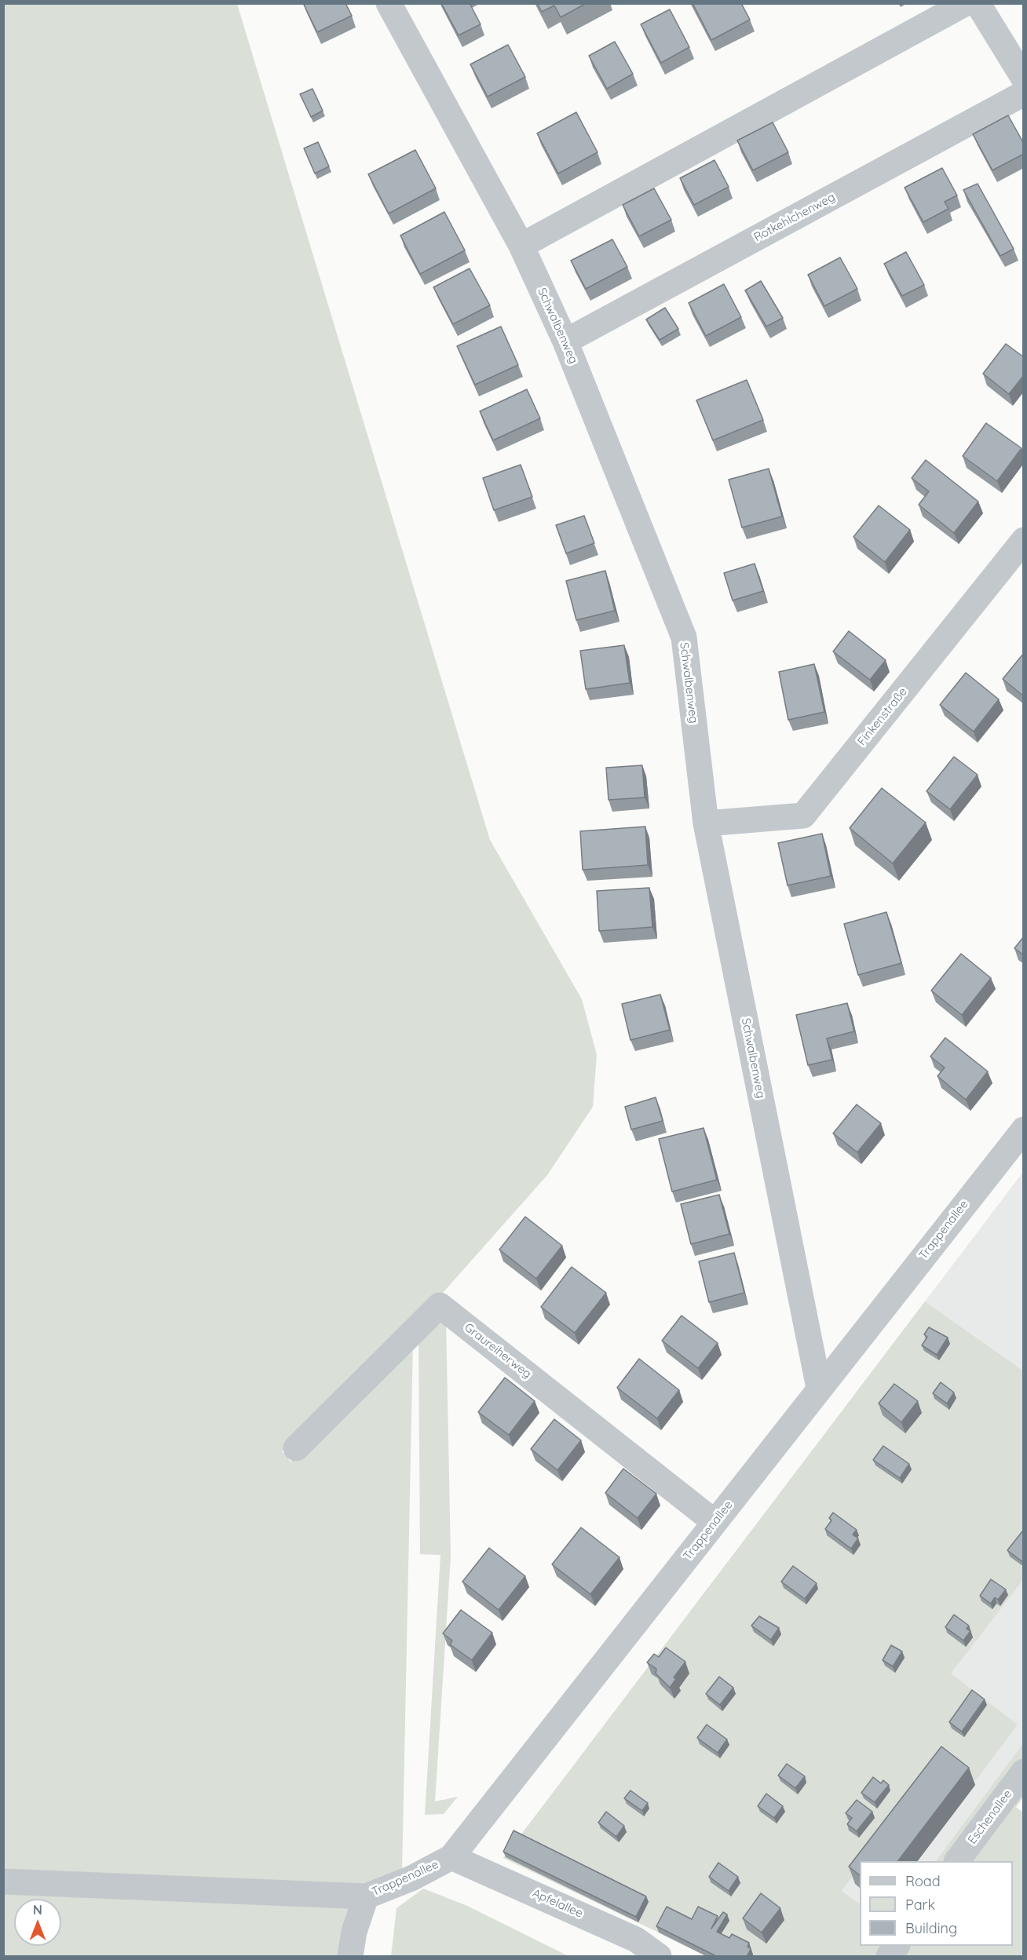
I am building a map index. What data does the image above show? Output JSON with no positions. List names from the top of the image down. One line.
{"streets":{"street":["Rotkehlchenweg","Schwalbenweg","Finkenstraße","Trappenallee","Graureiherweg","Eschenallee","Apfelallee"]},"crossings":[["Rotkehlchenweg","Schwalbenweg"],["Schwalbenweg","Finkenstraße"],["Schwalbenweg","Trappenallee"],["Trappenallee","Graureiherweg"],["Trappenallee","Apfelallee"]],"legend":["Road","Park","Building"],"north":"top"}
